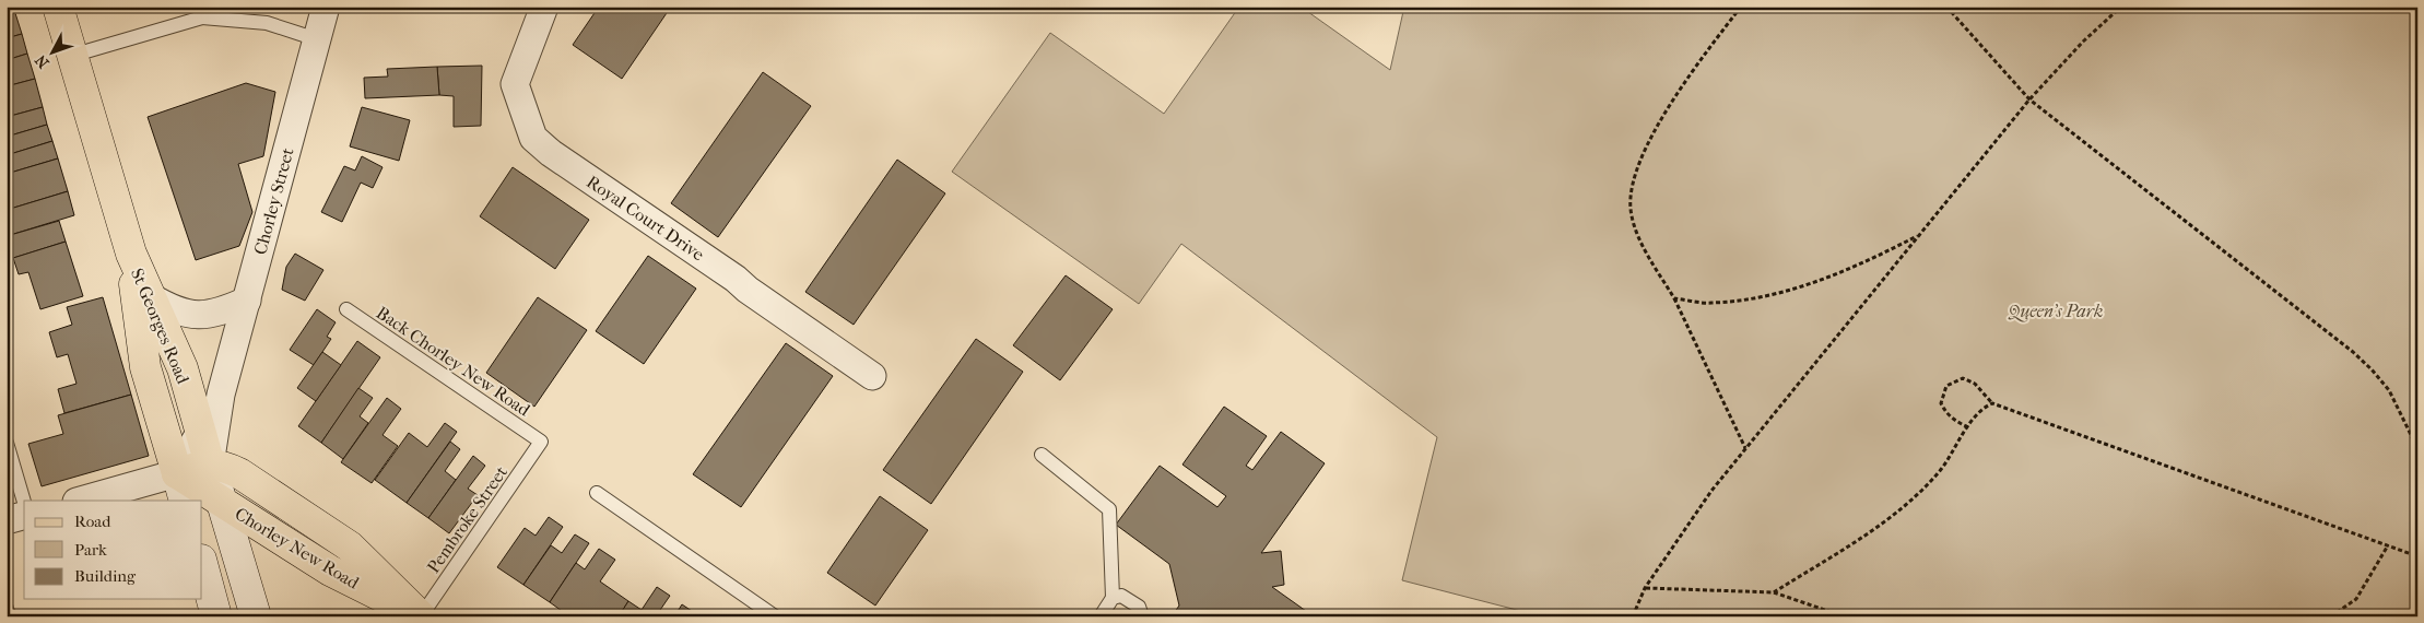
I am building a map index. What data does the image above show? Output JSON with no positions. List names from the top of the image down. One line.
{"streets":{"main road":["St Georges Road","Chorley New Road"],"street":["Chorley Street","Royal Court Drive"],"lane":["Back Chorley New Road","Pembroke Street"]},"crossings":[["Chorley Street","St Georges Road"],["Chorley Street","Chorley New Road"],["St Georges Road","Chorley New Road"],["Back Chorley New Road","Pembroke Street"],["Pembroke Street","Chorley New Road"]],"parks":["Queen's Park"],"legend":["Road","Park","Building"],"north":"bottom left"}
